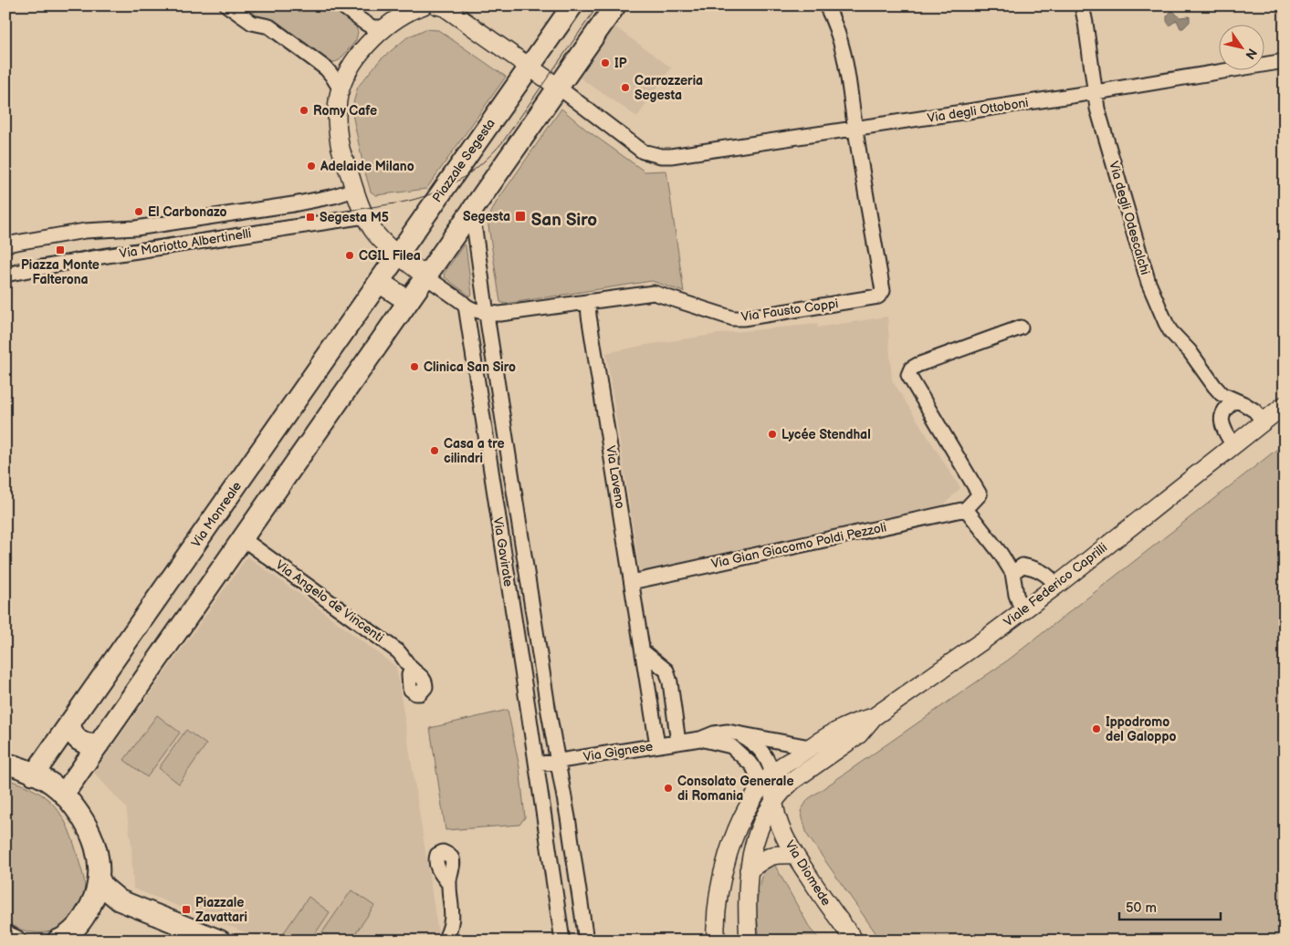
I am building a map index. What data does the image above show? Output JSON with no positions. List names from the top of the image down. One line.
{"streets":{"main road":["Piazzale Segesta","Via Monreale"],"street":["Via degli Ottoboni","Via degli Odescalchi","Via Mariotto Albertinelli","Via Fausto Coppi","Via Laveno","Via Gian Giacomo Poldi Pezzoli","Via Gavirate","Viale Federico Caprilli","Via Angelo de Vincenti","Via Gignese","Via Diomede"]},"crossings":[["Via degli Ottoboni","Via degli Odescalchi"],["Via degli Ottoboni","Via Fausto Coppi"],["Piazzale Segesta","Via Monreale"],["Via Fausto Coppi","Via Laveno"],["Via Laveno","Via Gian Giacomo Poldi Pezzoli"],["Via Laveno","Via Gignese"],["Via Gavirate","Via Gignese"],["Viale Federico Caprilli","Via Gignese"],["Viale Federico Caprilli","Via Diomede"]],"districts":["San Siro"],"places":{"other":["IP","Carrozzeria Segesta","Romy Cafe","Adelaide Milano","El Carbonazo","CGIL Filea","Clinica San Siro","Lycée Stendhal","Casa a tre cilindri","Ippodromo del Galoppo","Consolato Generale di Romania"],"transit":["Segesta","Segesta M5","Piazza Monte Falterona","Piazzale Zavattari"]},"scale_bar":"50 m","north":"bottom right"}
